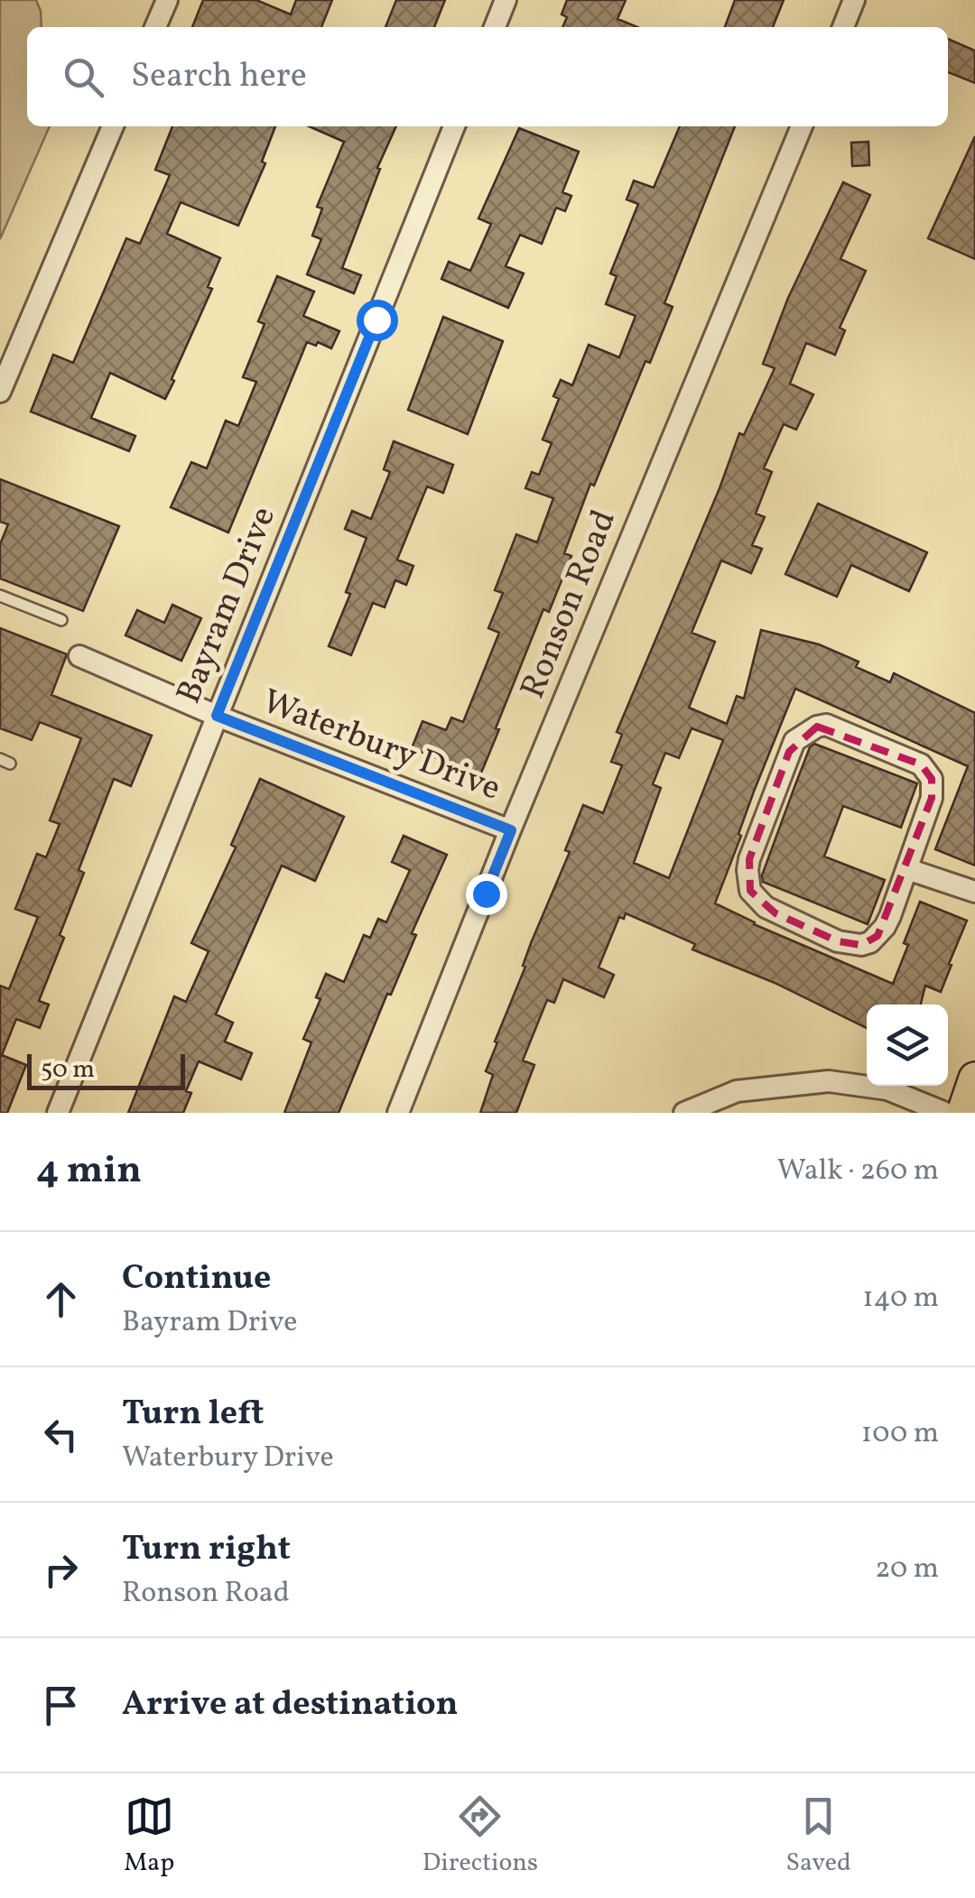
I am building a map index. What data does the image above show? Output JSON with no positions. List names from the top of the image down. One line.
{"streets":{"street":["Ronson Road","Bayram Drive","Waterbury Drive"]},"crossings":[["Ronson Road","Waterbury Drive"],["Bayram Drive","Waterbury Drive"]],"scale_bar":"50 m","page":{"search":"Search here","scale":"50 m","heading":["4 min","Walk · 260 m"],"list":[["Continue","Bayram Drive","140 m"],["Turn left","Waterbury Drive","100 m"],["Turn right","Ronson Road","20 m"],"Arrive at destination"],"nav":["Map","Directions","Saved"]}}
